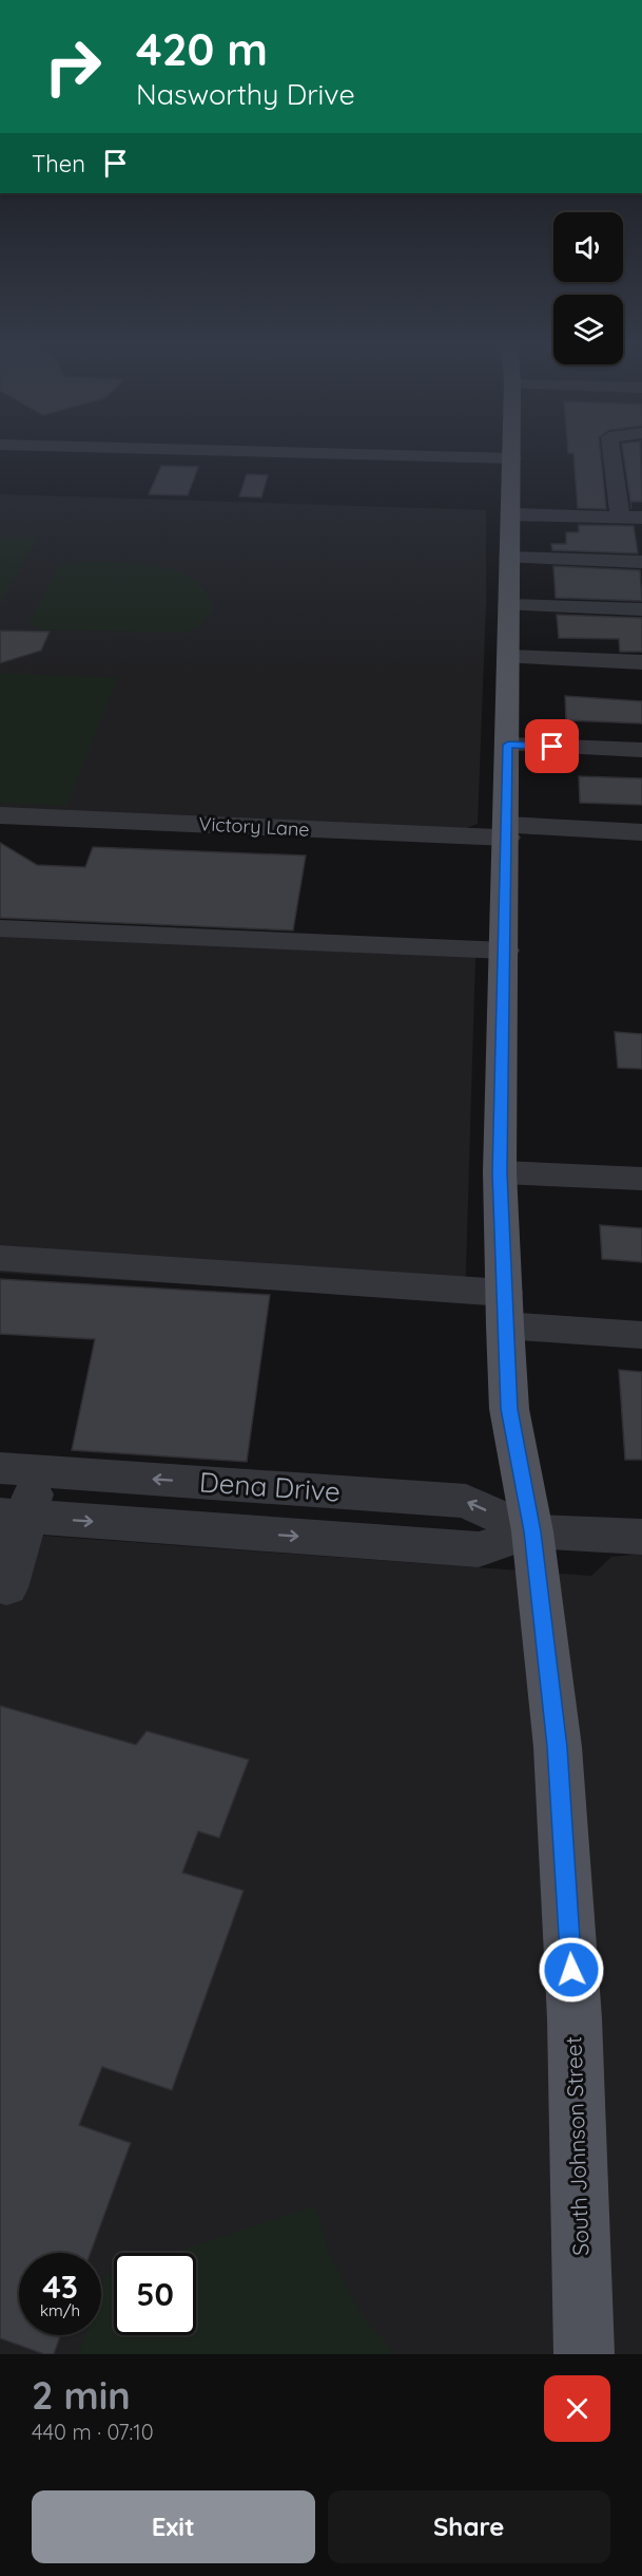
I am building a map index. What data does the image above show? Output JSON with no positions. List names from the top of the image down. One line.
{"streets":{"main road":["South Johnson Street"],"street":["Victory Lane","Dena Drive"]},"crossings":[["Victory Lane","South Johnson Street"],["Dena Drive","South Johnson Street"]],"page":{"turn":["420 m","Nasworthy Drive"],"then":"Then","speed":"43 km/h","limit":"50","heading":["2 min","440 m · 07:10"],"buttons":["Exit","Share"]}}
